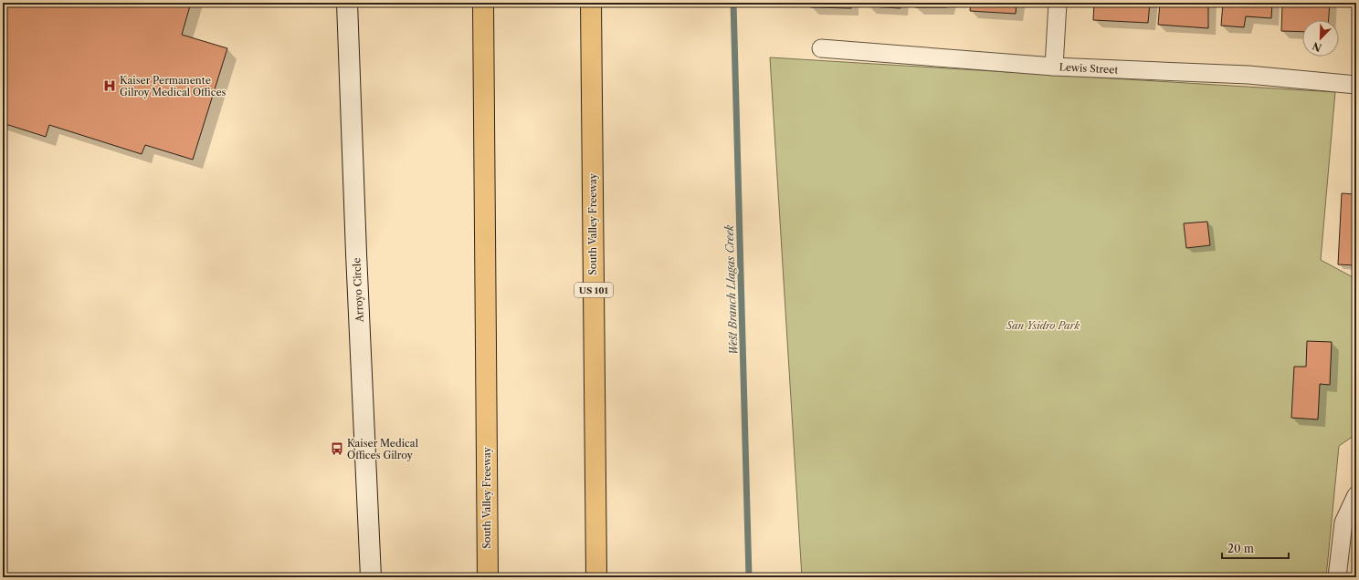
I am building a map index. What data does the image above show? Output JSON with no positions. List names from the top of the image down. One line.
{"streets":{"highway":["South Valley Freeway","US 101"],"street":["Lewis Street","Arroyo Circle"]},"water":["West Branch Llagas Creek"],"parks":["San Ysidro Park"],"places":{"hospital":["Kaiser Permanente Gilroy Medical Offices"],"bus stop":["Kaiser Medical Offices Gilroy"]},"scale_bar":"20 m","north":"bottom left"}
